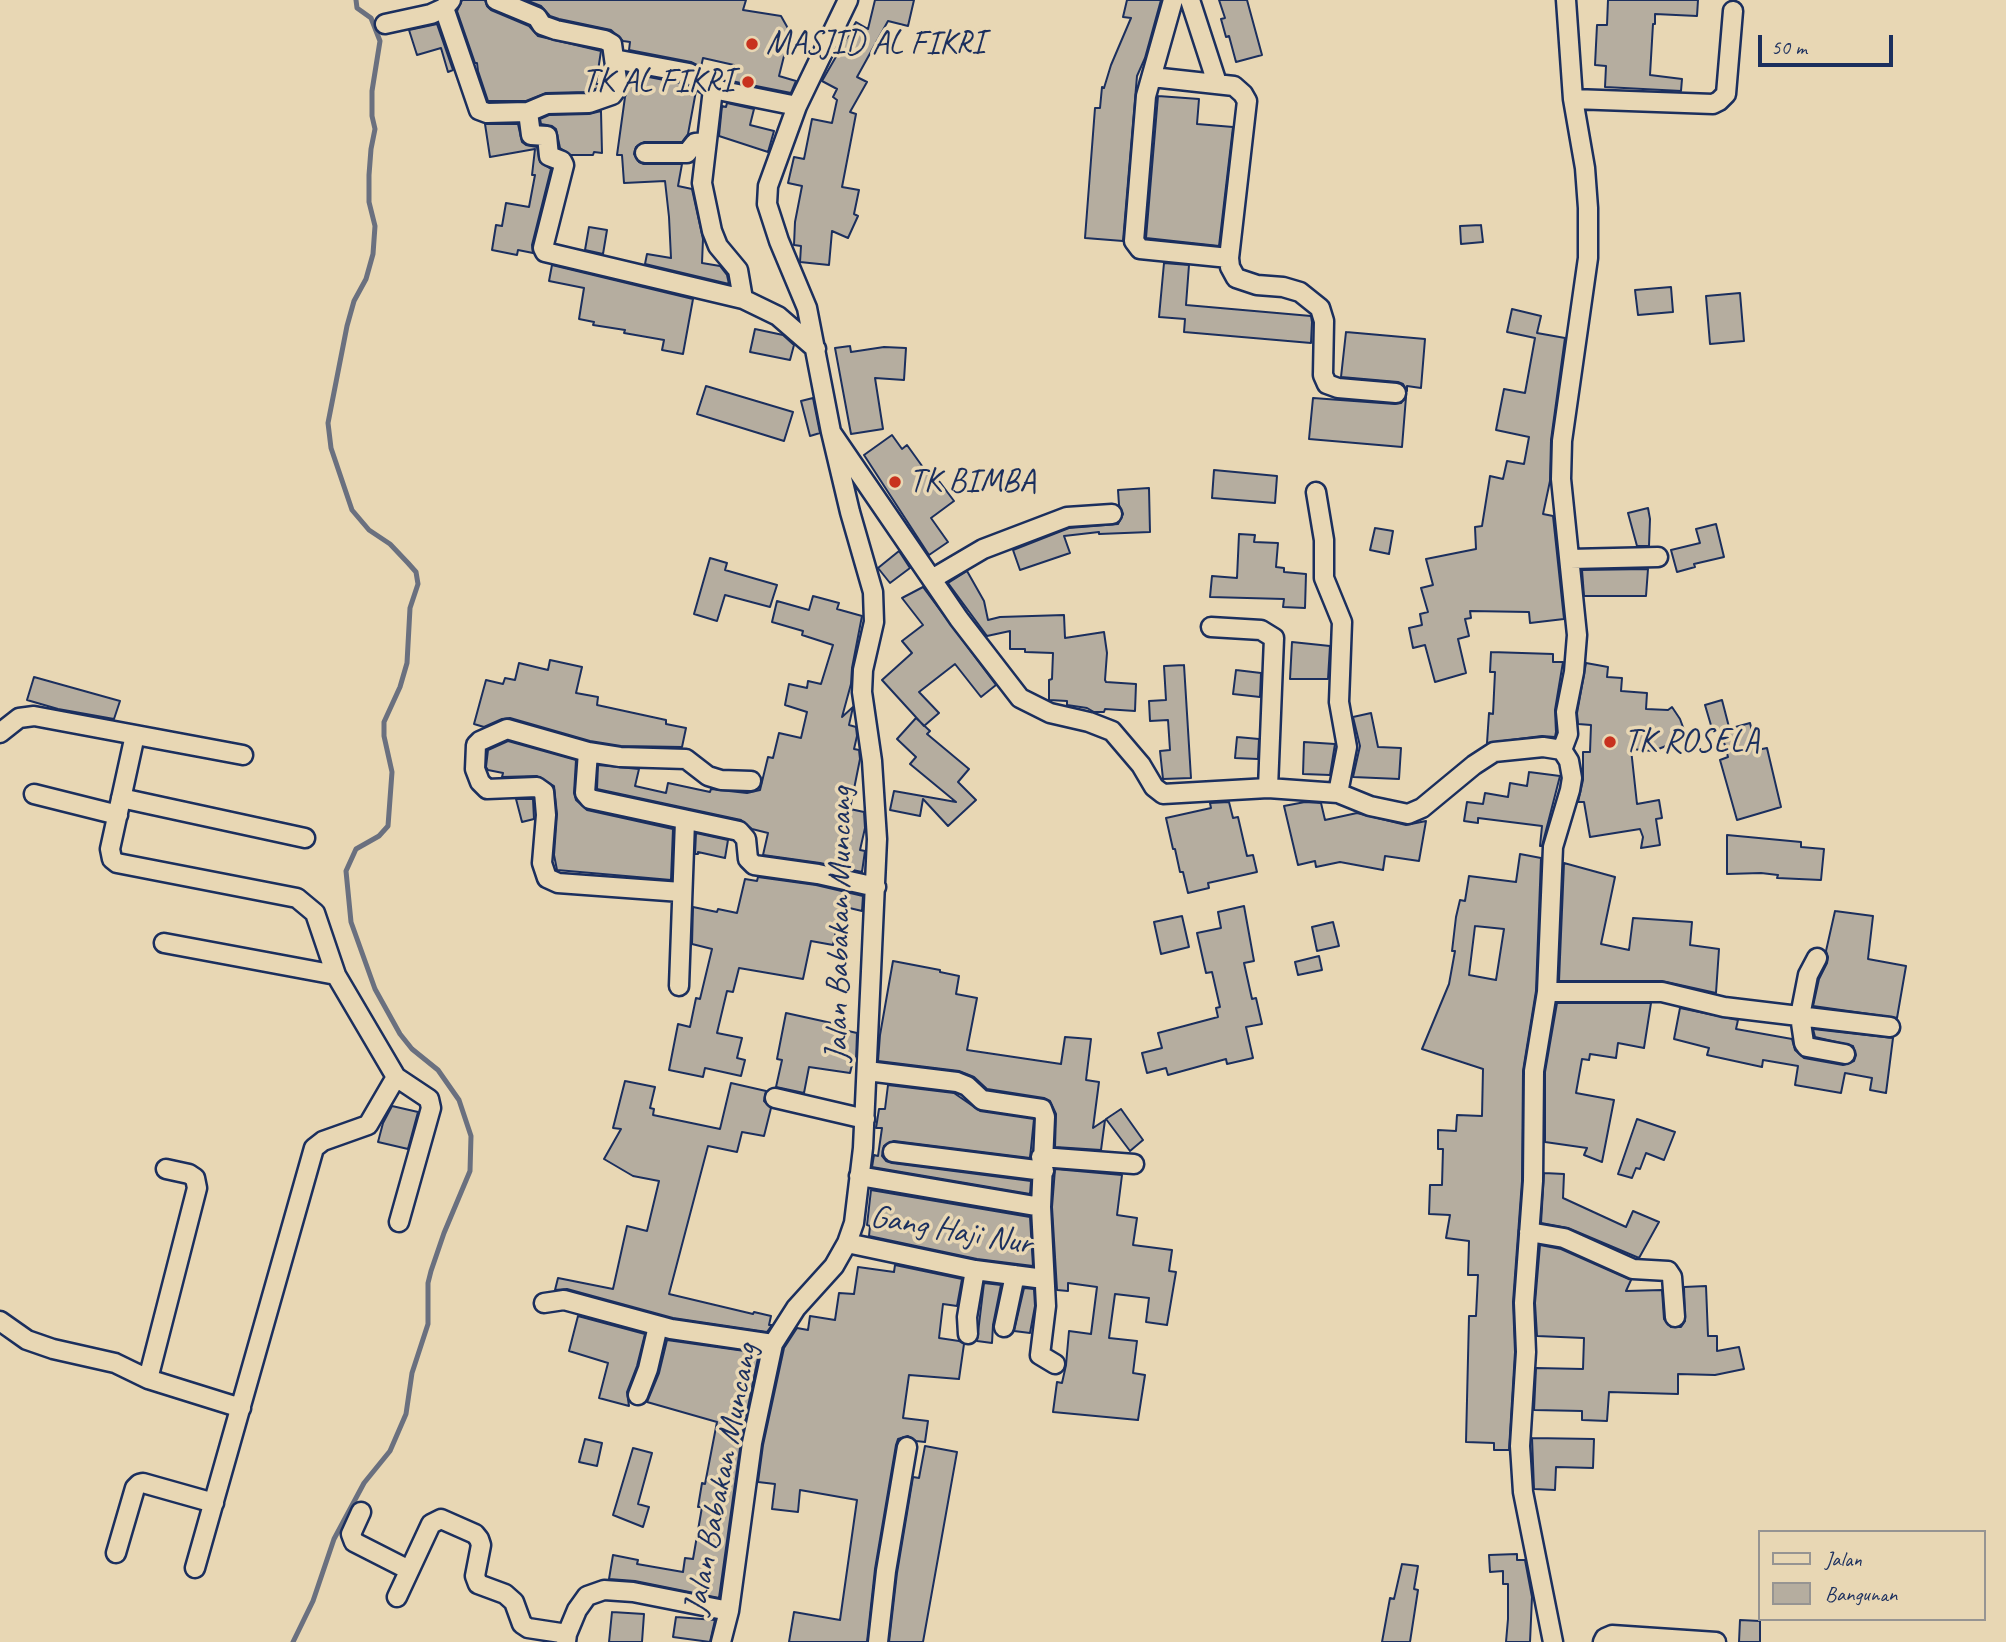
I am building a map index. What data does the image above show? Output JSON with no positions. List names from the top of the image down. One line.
{"streets":{"street":["Jalan Babakan Muncang","Gang Haji Nur"]},"crossings":[["Jalan Babakan Muncang","Gang Haji Nur"]],"places":["MASJID AL FIKRI","TK AL FIKRI","TK BIMBA","TK ROSELA"],"legend":["Jalan","Bangunan"],"scale_bar":"50 m"}
